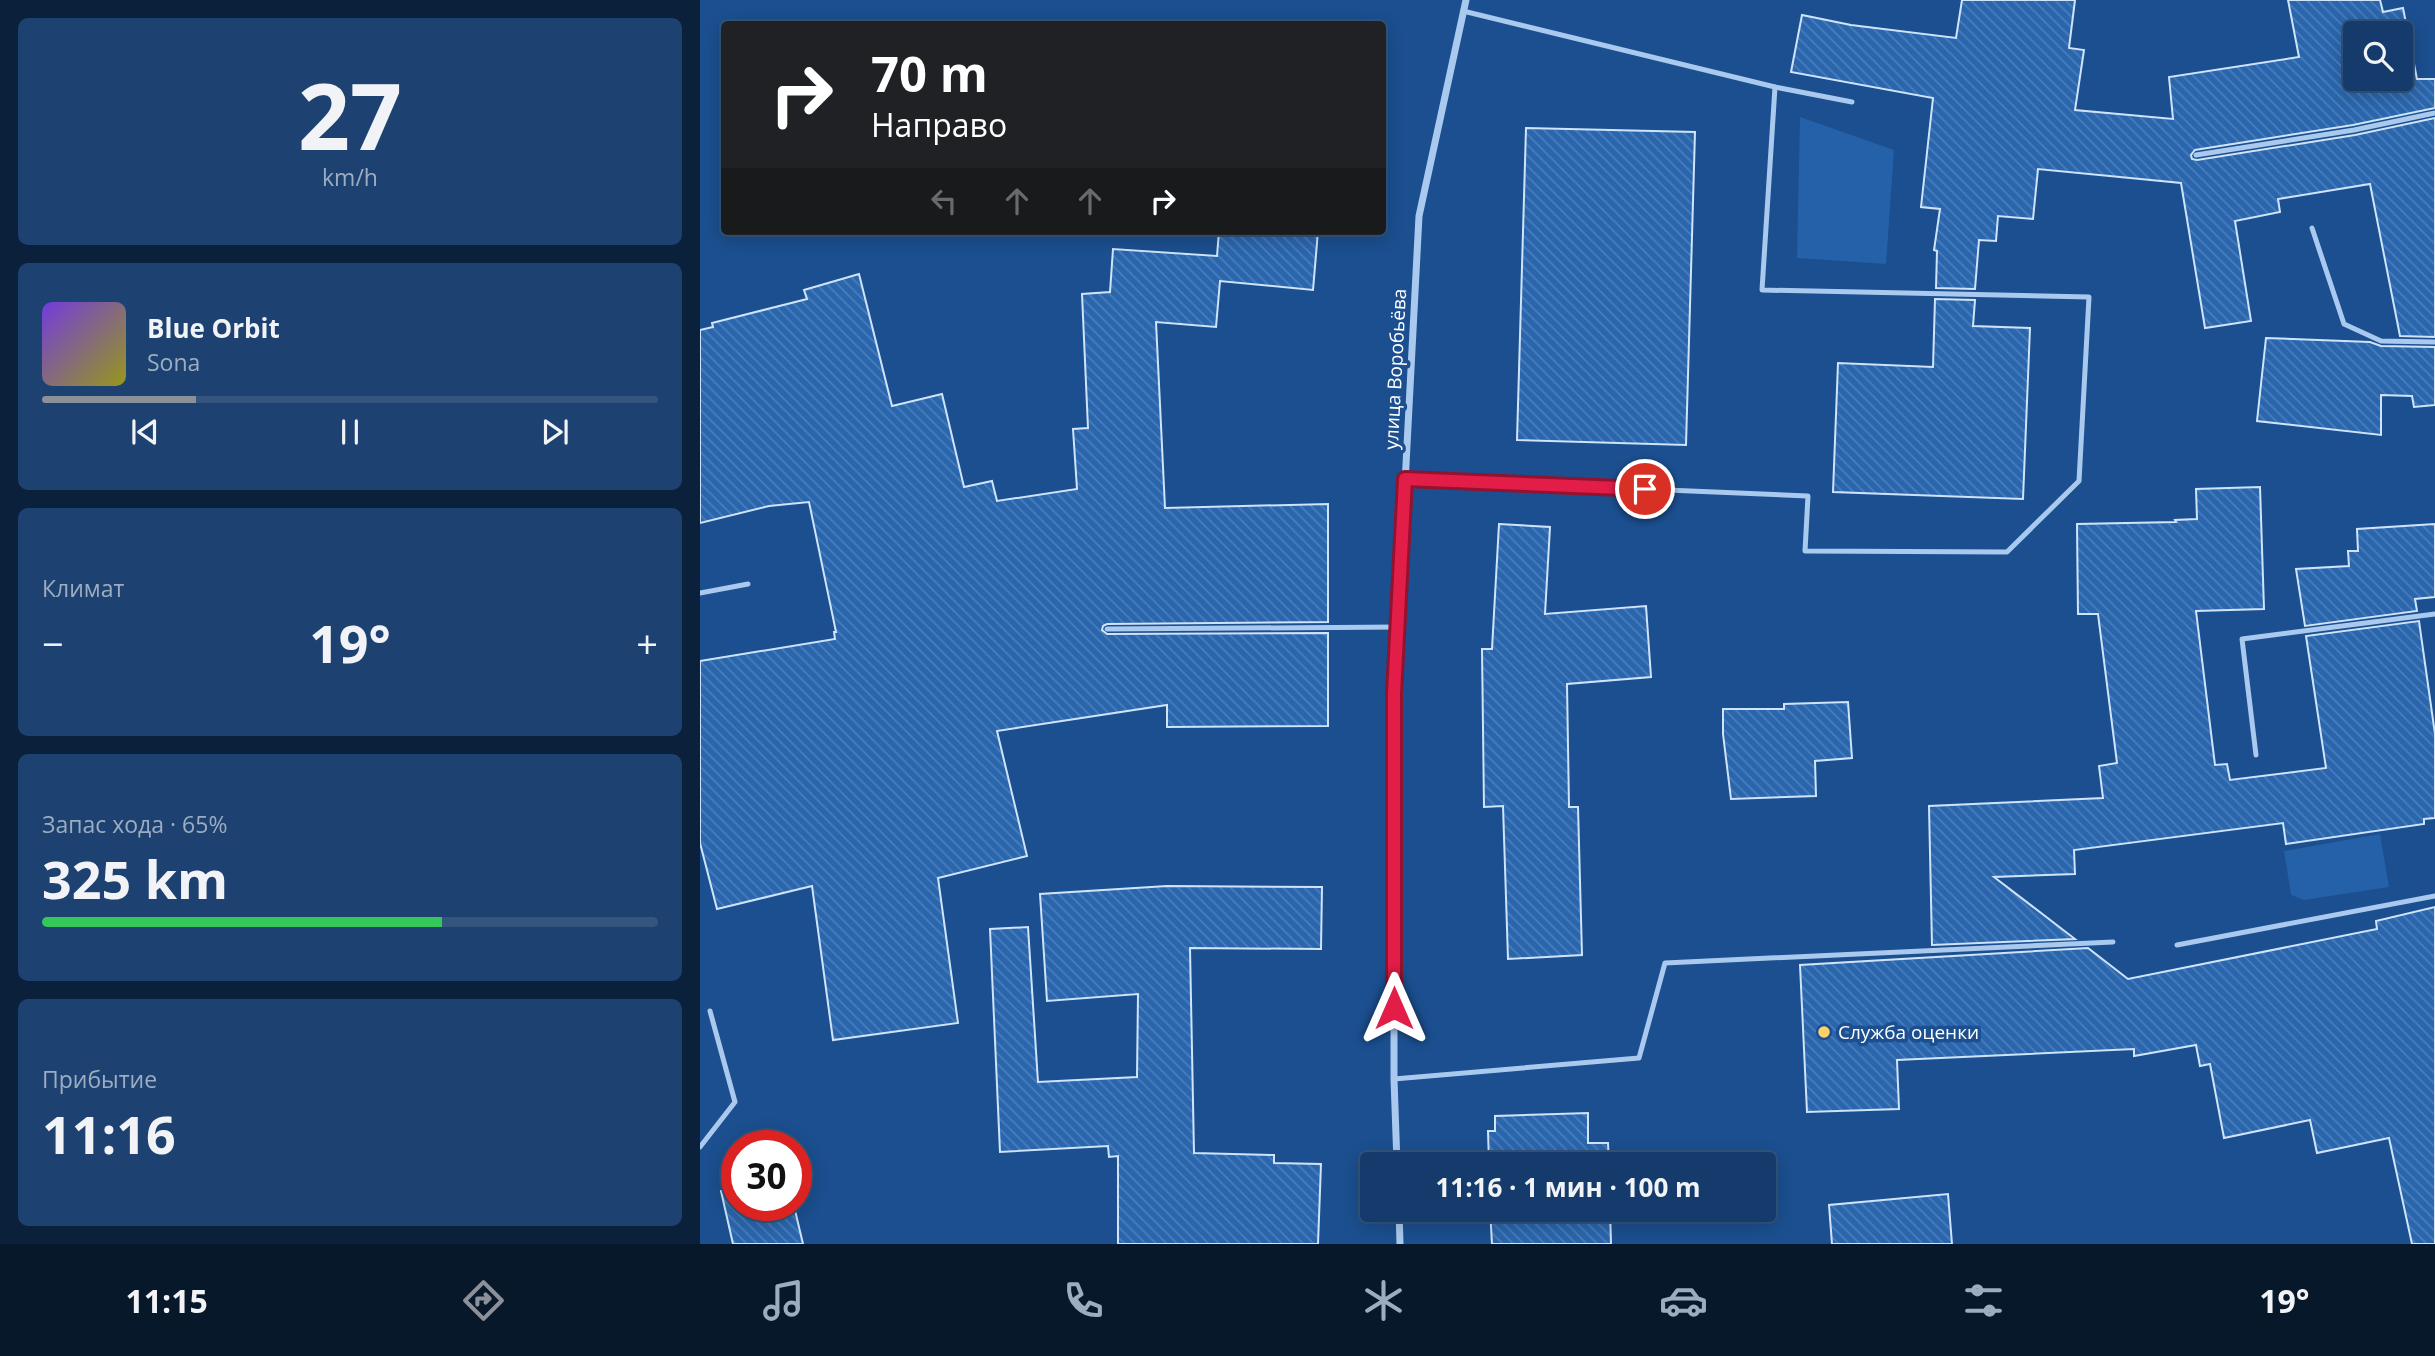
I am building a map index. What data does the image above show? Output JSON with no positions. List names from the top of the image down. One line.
{"streets":{"street":["улица Воробьёва"]},"places":["Служба оценки"],"page":{"tile":[["27","km/h"],"Климат",["Запас хода · 65%","325 km"],["Прибытие","11:16"]],"turn":["70 m","Направо"],"song":["Blue Orbit","Sona"],"heat":["−","19°","+"],"limit":"30","trip":"11:16 · 1 мин · 100 m","tabs":["11:15","19°"]}}
